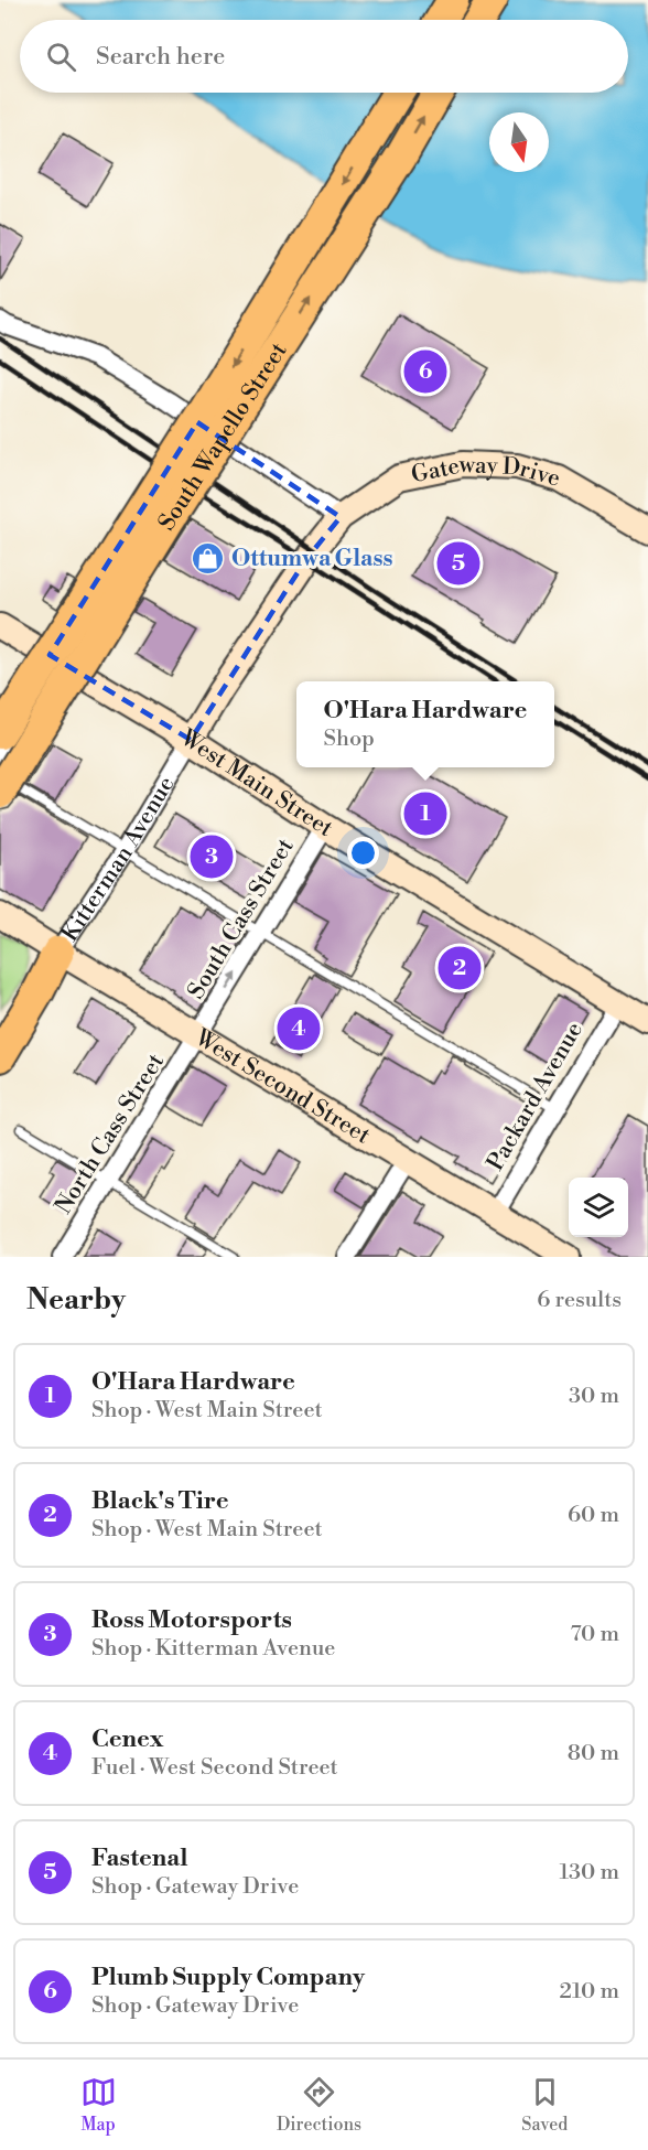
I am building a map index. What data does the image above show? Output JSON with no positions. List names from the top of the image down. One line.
{"streets":{"highway":["South Wapello Street"],"main road":["Gateway Drive","West Main Street","Kitterman Avenue","West Second Street"],"street":["South Cass Street","Packard Avenue","North Cass Street"]},"crossings":[["South Wapello Street","West Main Street"],["Gateway Drive","Kitterman Avenue"],["West Main Street","Kitterman Avenue"],["West Main Street","South Cass Street"],["West Main Street","Packard Avenue"],["Kitterman Avenue","West Second Street"],["South Cass Street","West Second Street"],["South Cass Street","North Cass Street"],["West Second Street","Packard Avenue"],["West Second Street","North Cass Street"]],"one_way":["South Cass Street"],"places":{"shop":["Ottumwa Glass"]},"north":"bottom","page":{"search":"Search here","pins":["6","5","1","3","2","4"],"popup":["O'Hara Hardware","Shop"],"heading":["Nearby","6 results"],"list":[{"mark":"1","name":"O'Hara Hardware","note":"Shop · West Main Street","value":"30 m"},{"mark":"2","name":"Black's Tire","note":"Shop · West Main Street","value":"60 m"},{"mark":"3","name":"Ross Motorsports","note":"Shop · Kitterman Avenue","value":"70 m"},{"mark":"4","name":"Cenex","note":"Fuel · West Second Street","value":"80 m"},{"mark":"5","name":"Fastenal","note":"Shop · Gateway Drive","value":"130 m"},{"mark":"6","name":"Plumb Supply Company","note":"Shop · Gateway Drive","value":"210 m"}],"nav":["Map","Directions","Saved"]}}
